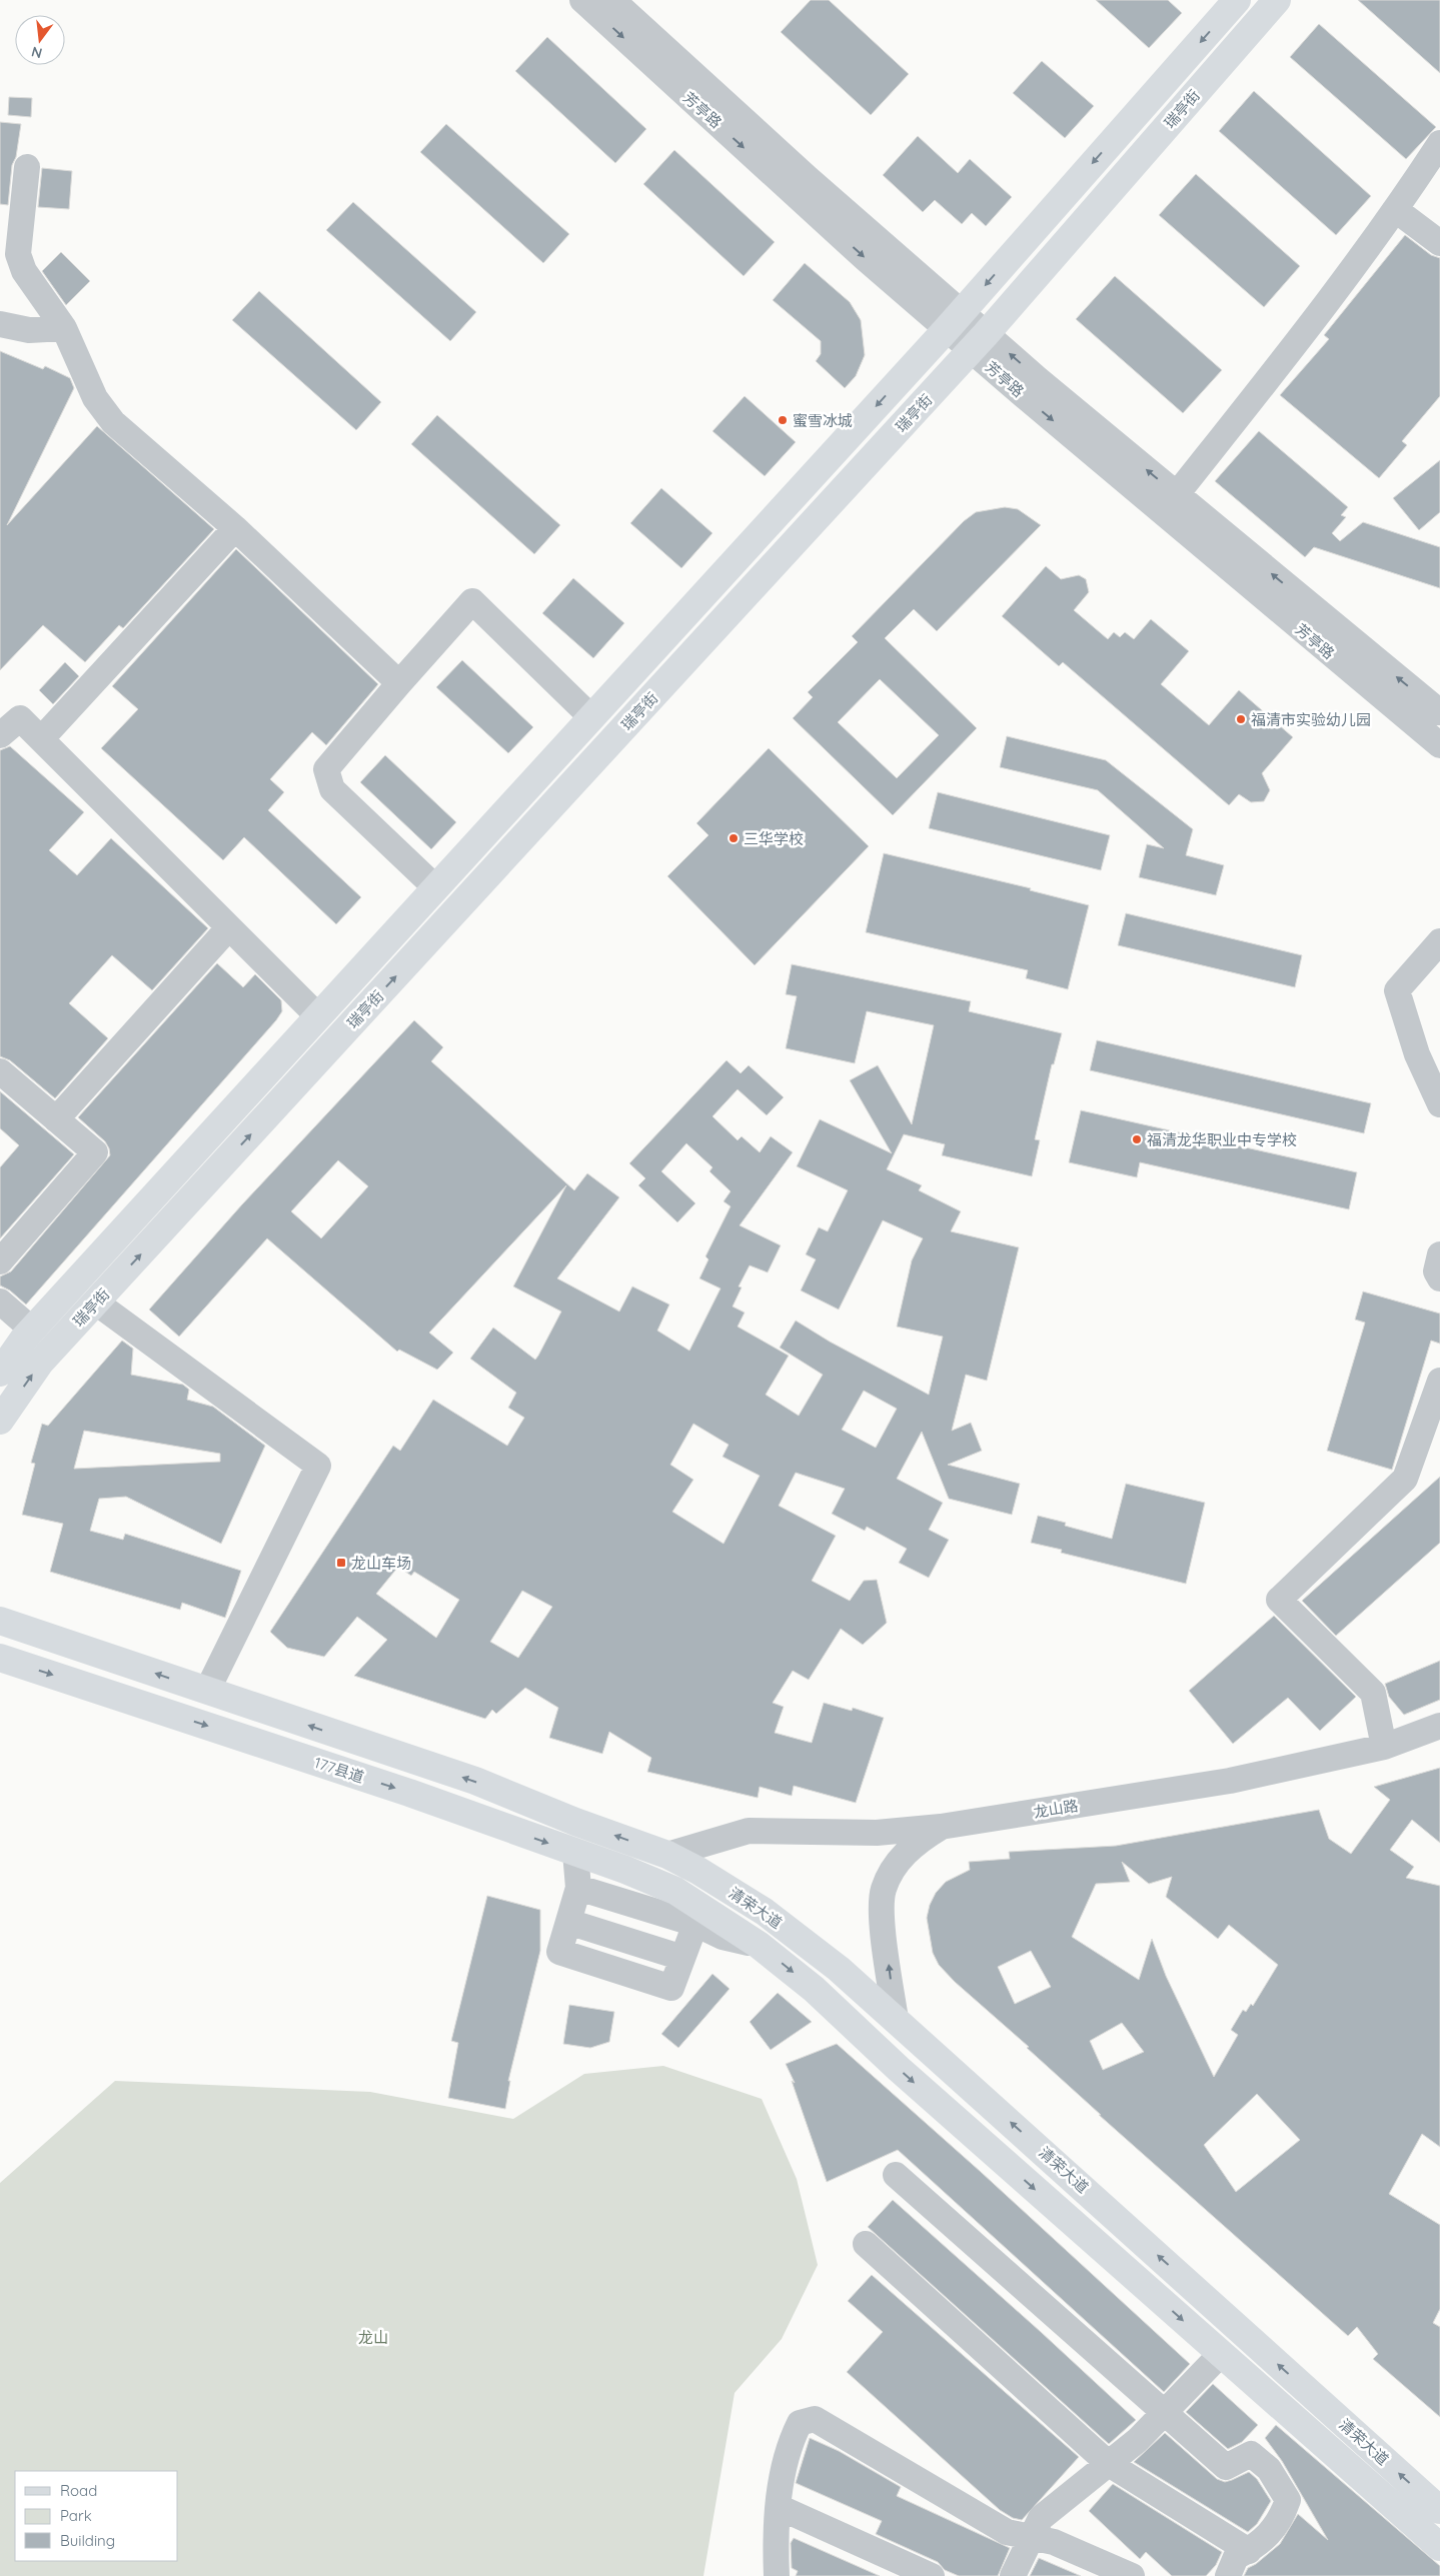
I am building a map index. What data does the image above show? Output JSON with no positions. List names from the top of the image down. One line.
{"streets":{"main road":["瑞亭街","177县道","清荣大道"],"street":["芳亭路","龙山路"]},"crossings":[["瑞亭街","芳亭路"],["177县道","清荣大道"],["龙山路","清荣大道"]],"parks":["龙山"],"places":{"other":["蜜雪冰城","福清市实验幼儿园","三华学校","福清龙华职业中专学校"],"transit":["龙山车场"]},"legend":["Road","Park","Building"],"north":"bottom"}
